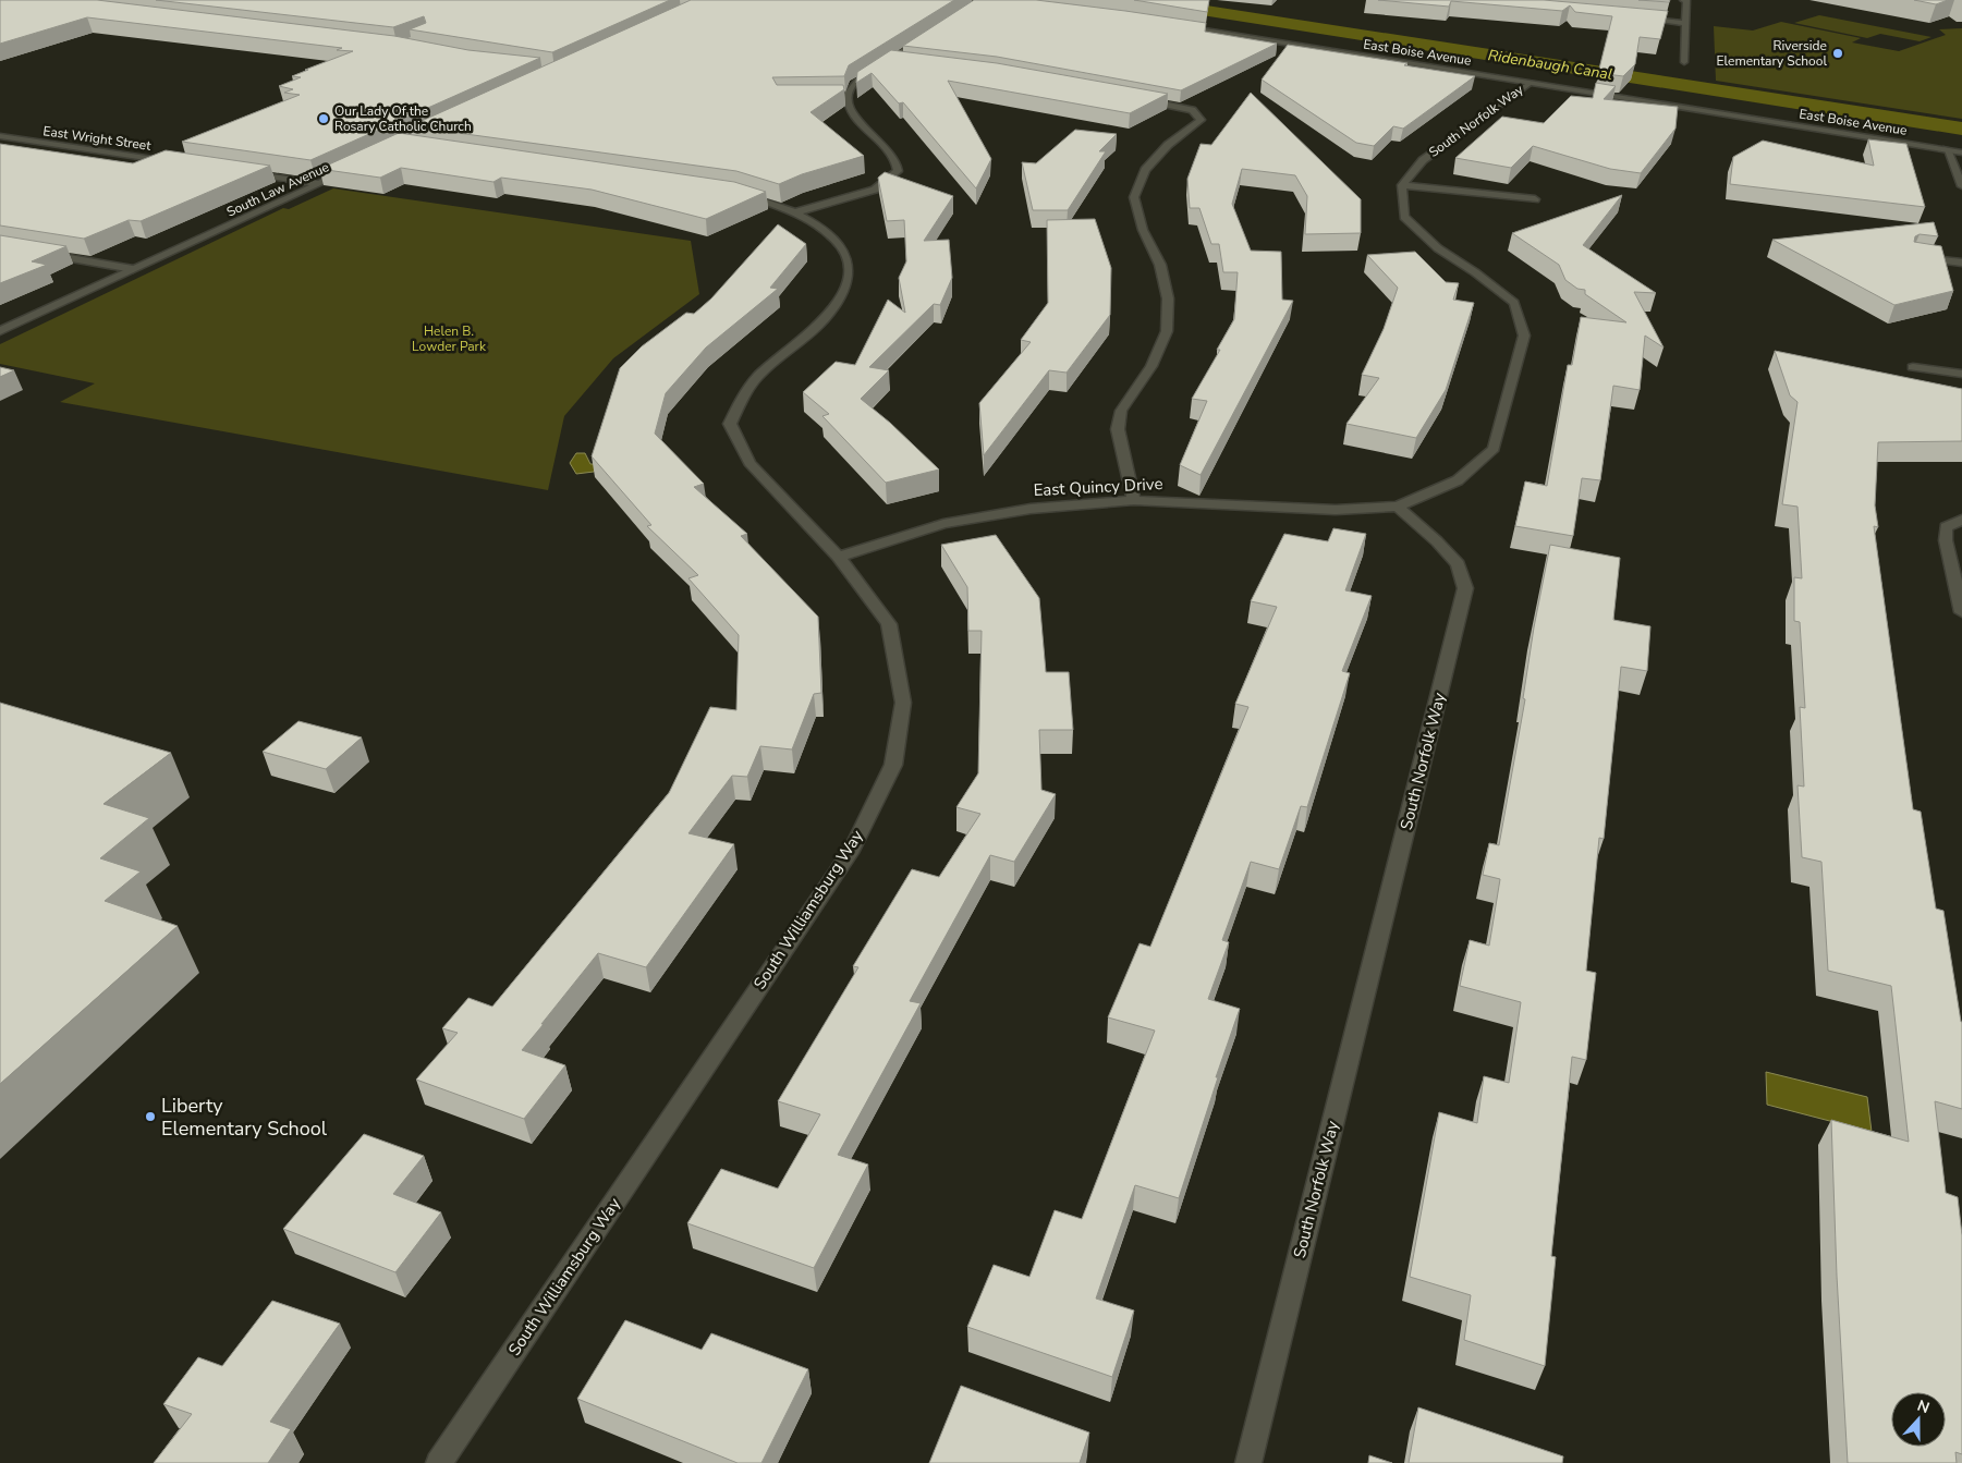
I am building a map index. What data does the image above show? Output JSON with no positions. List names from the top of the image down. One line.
{"streets":{"street":["East Boise Avenue","South Norfolk Way","East Wright Street","South Law Avenue","East Quincy Drive","South Williamsburg Way"]},"crossings":[["East Boise Avenue","South Norfolk Way"],["South Norfolk Way","East Quincy Drive"],["East Quincy Drive","South Williamsburg Way"]],"water":["Ridenbaugh Canal"],"parks":["Helen B. Lowder Park"],"places":["Riverside Elementary School","Our Lady Of the Rosary Catholic Church","Liberty Elementary School"],"north":"top"}
